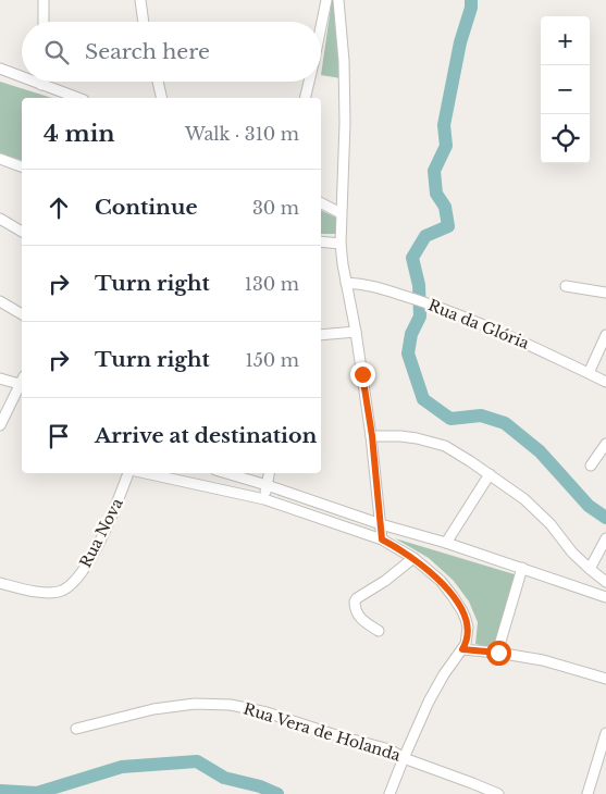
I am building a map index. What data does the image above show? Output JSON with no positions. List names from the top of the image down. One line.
{"streets":{"street":["Rua da Glória","Rua Nova","Rua Vera de Holanda"]},"page":{"map_buttons":["+","−"],"search":"Search here","heading":["4 min","Walk · 310 m"],"list":[["Continue","30 m"],["Turn right","130 m"],["Turn right","150 m"],"Arrive at destination"]}}
